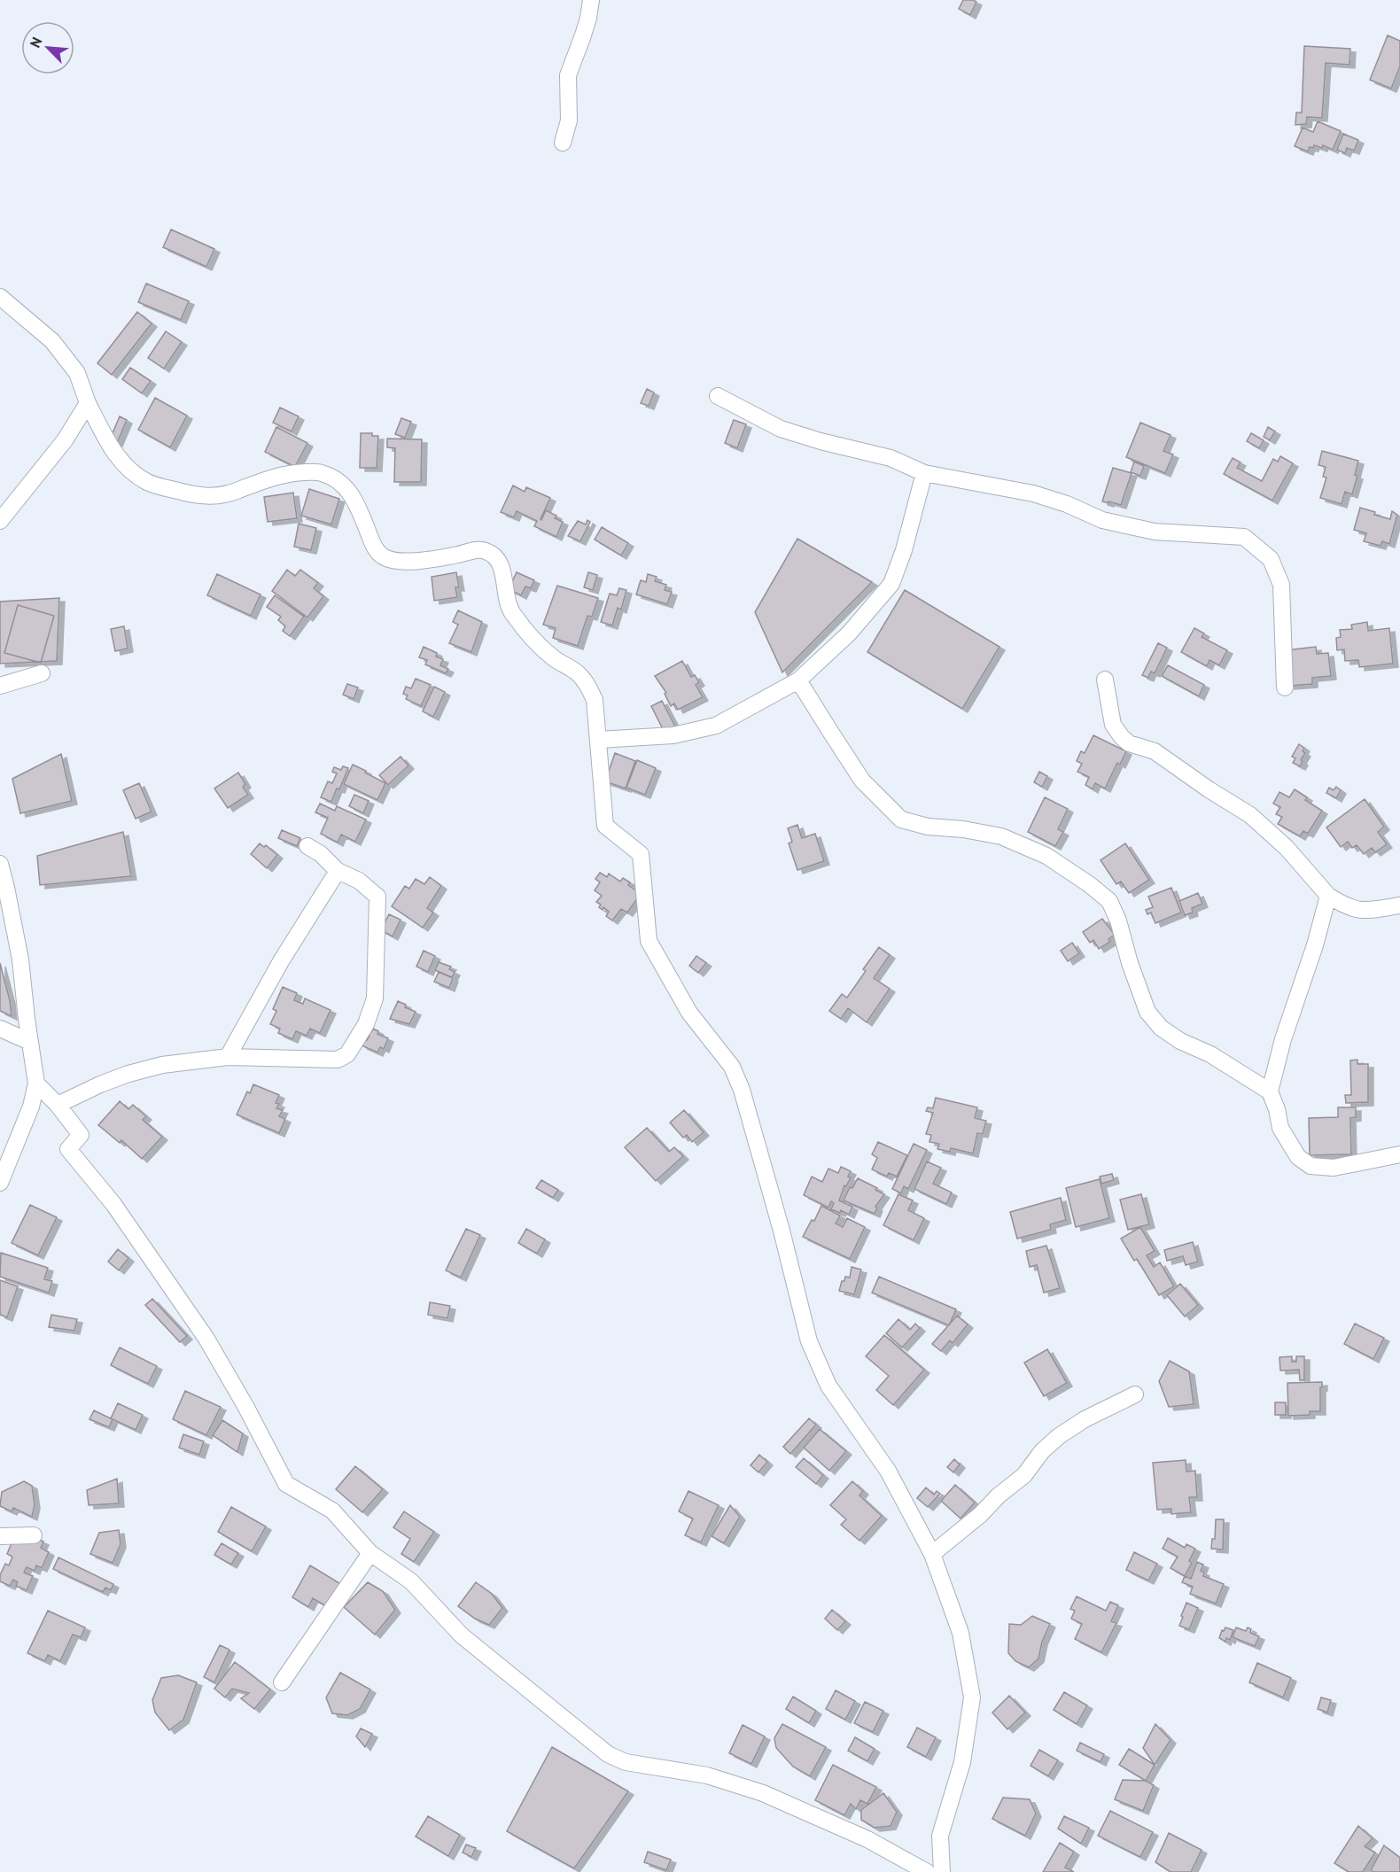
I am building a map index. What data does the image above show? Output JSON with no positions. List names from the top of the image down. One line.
{"north":"top left"}
